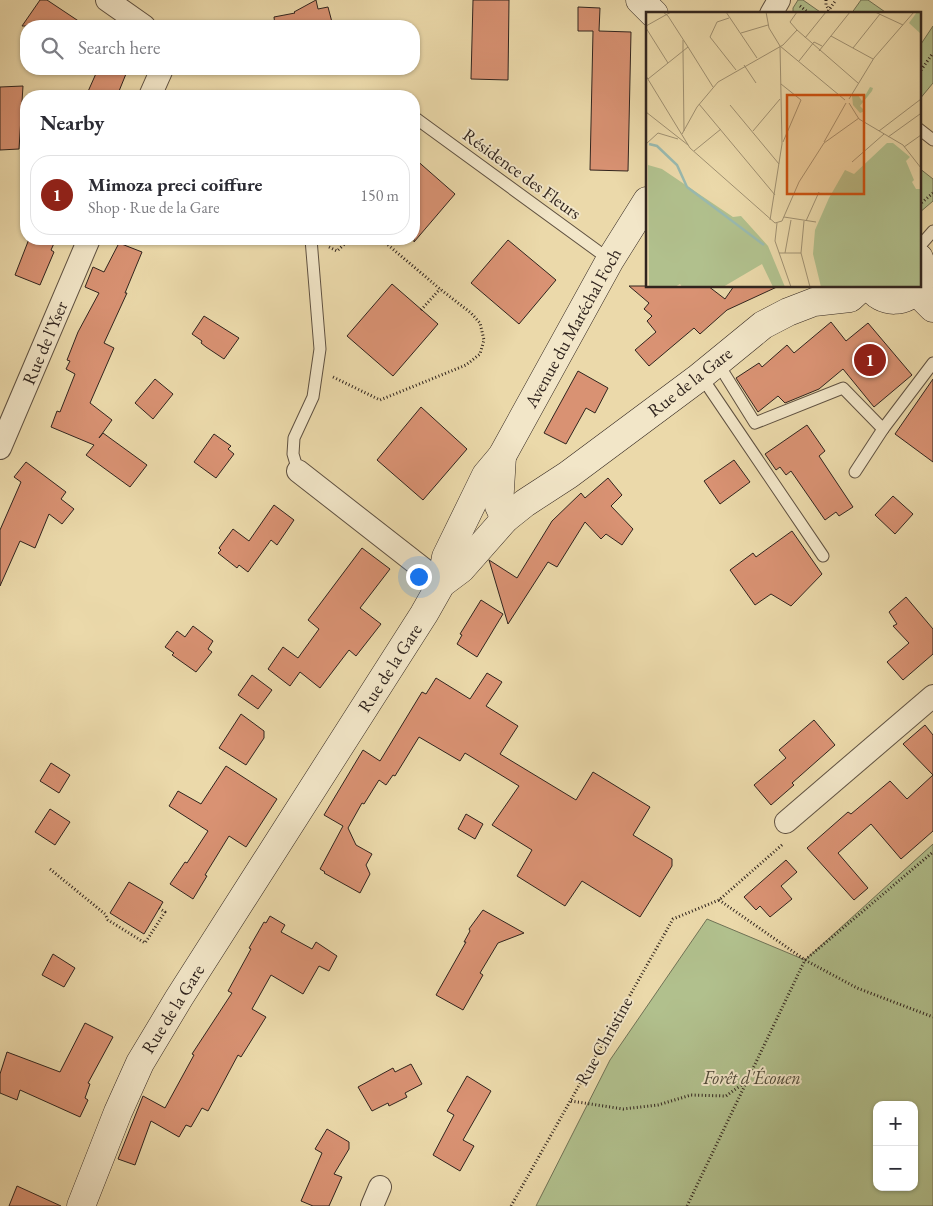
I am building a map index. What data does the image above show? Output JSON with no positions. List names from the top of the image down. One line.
{"streets":{"street":["Avenue du Maréchal Foch","Rue de l'Yser","Rue de la Gare"],"lane":["Résidence des Fleurs"],"path":["Rue Christine"]},"crossings":[["Résidence des Fleurs","Avenue du Maréchal Foch"]],"parks":["Forêt d'Écouen"],"page":{"search":"Search here","heading":"Nearby","list":[{"mark":"1","name":"Mimoza preci coiffure","note":"Shop · Rue de la Gare","value":"150 m"}],"pins":"1","map_buttons":["+","−"]}}
